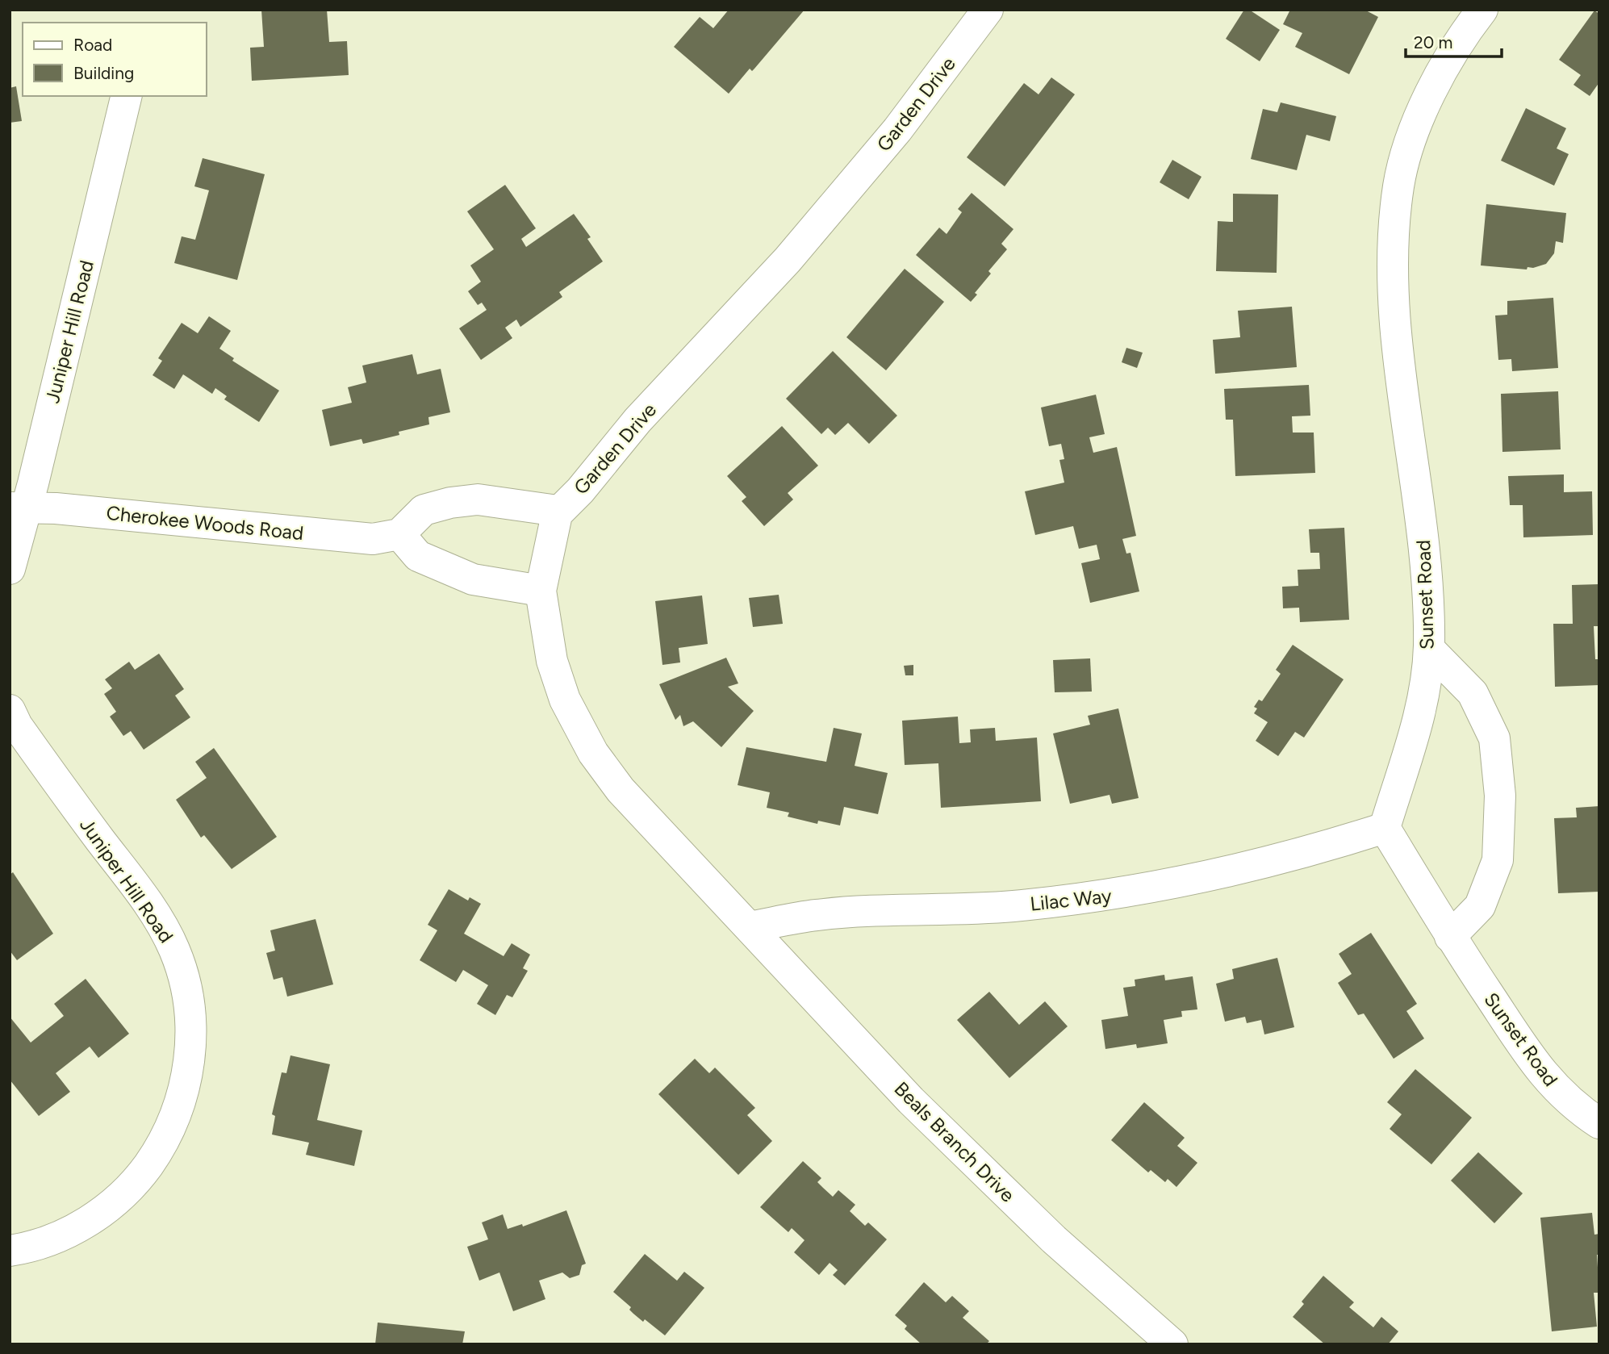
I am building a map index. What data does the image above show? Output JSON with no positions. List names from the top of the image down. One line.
{"streets":{"street":["Garden Drive","Juniper Hill Road","Cherokee Woods Road","Sunset Road","Lilac Way","Beals Branch Drive"]},"crossings":[["Garden Drive","Lilac Way"],["Garden Drive","Beals Branch Drive"],["Juniper Hill Road","Cherokee Woods Road"],["Sunset Road","Lilac Way"],["Lilac Way","Beals Branch Drive"]],"legend":["Road","Building"],"scale_bar":"20 m"}
